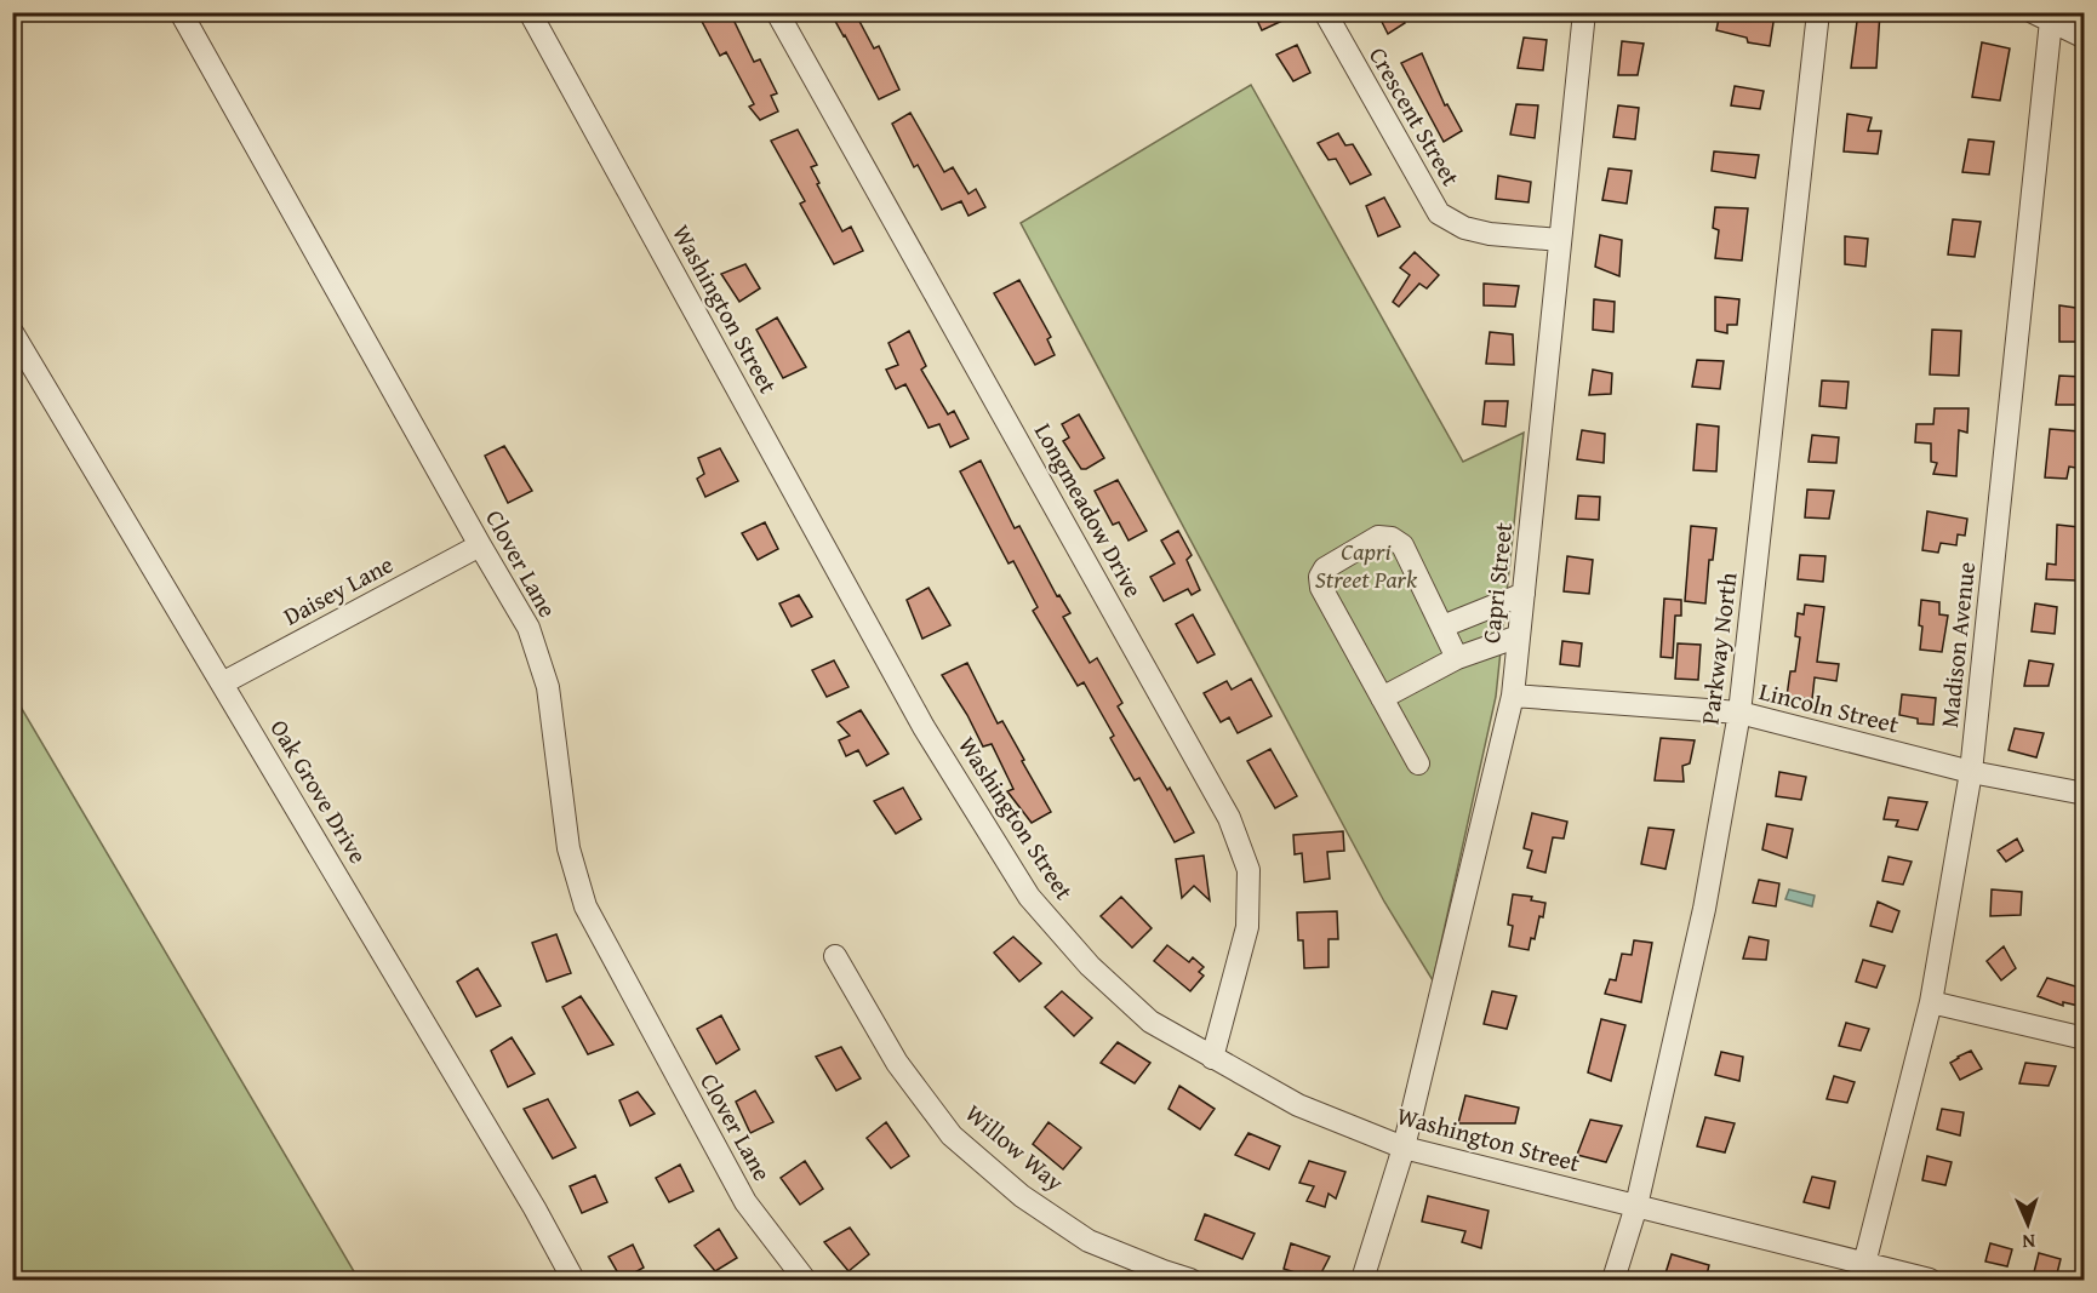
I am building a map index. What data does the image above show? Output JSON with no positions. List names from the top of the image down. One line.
{"streets":{"street":["Crescent Street","Washington Street","Longmeadow Drive","Clover Lane","Capri Street","Daisey Lane","Madison Avenue","Parkway North","Lincoln Street","Oak Grove Drive","Willow Way"]},"crossings":[["Crescent Street","Capri Street"],["Washington Street","Longmeadow Drive"],["Washington Street","Capri Street"],["Washington Street","Madison Avenue"],["Washington Street","Parkway North"],["Clover Lane","Daisey Lane"],["Capri Street","Lincoln Street"],["Daisey Lane","Oak Grove Drive"],["Madison Avenue","Lincoln Street"],["Parkway North","Lincoln Street"]],"parks":["Capri Street Park"],"north":"bottom"}
